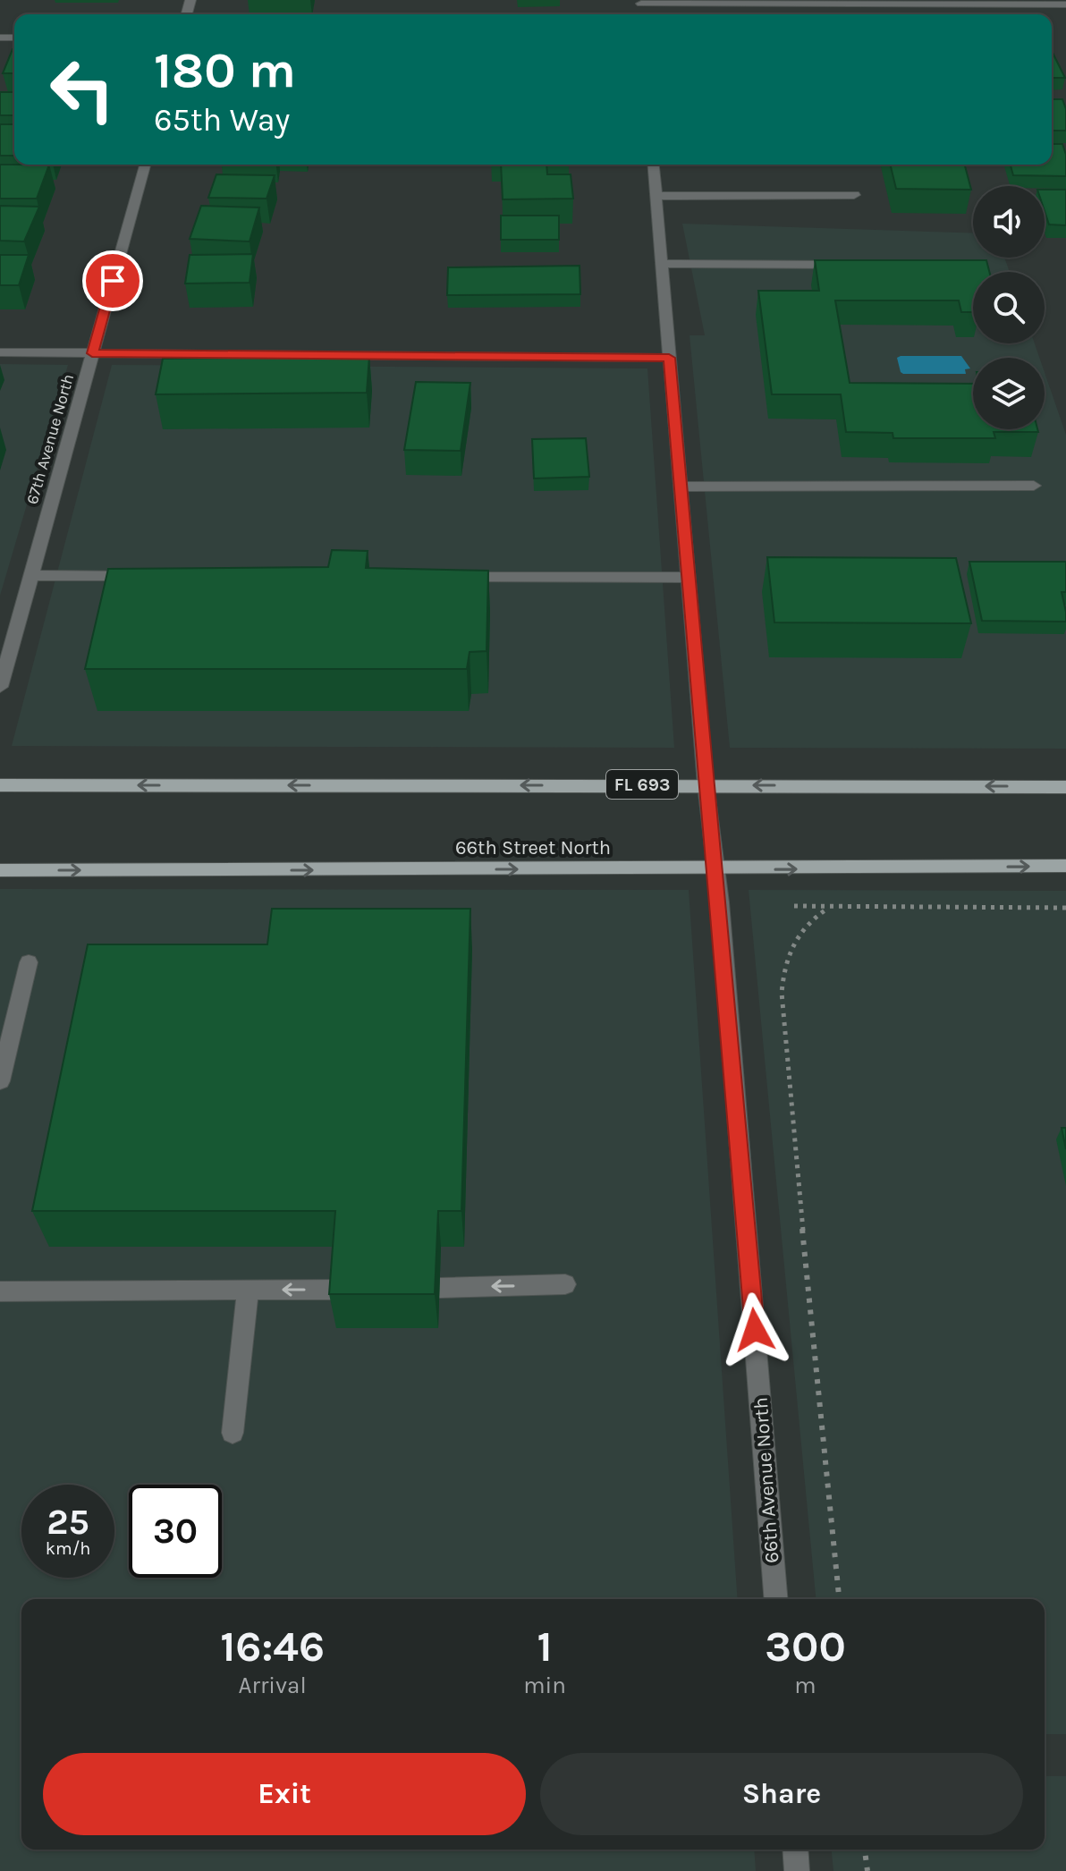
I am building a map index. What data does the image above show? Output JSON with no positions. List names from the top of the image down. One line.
{"streets":{"main road":["FL 693","66th Street North"],"street":["67th Avenue North","66th Avenue North"]},"crossings":[["FL 693","66th Avenue North"],["66th Street North","66th Avenue North"]],"page":{"turn":["180 m","65th Way"],"speed":"25 km/h","limit":"30","eta":["16:46","Arrival","1","min","300","m"],"buttons":["Exit","Share"]}}
